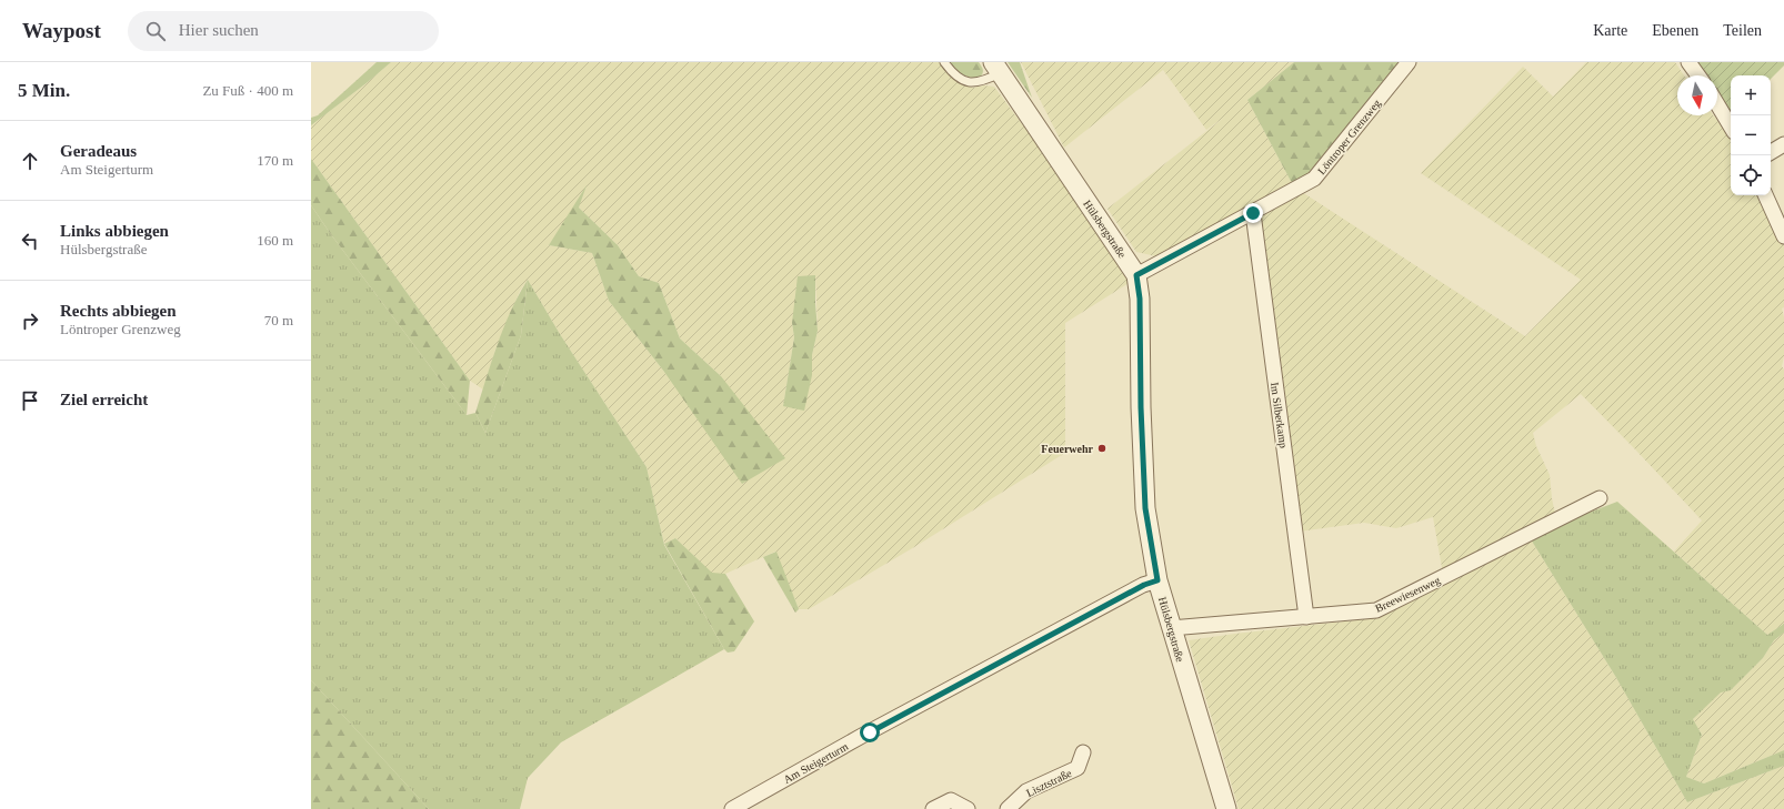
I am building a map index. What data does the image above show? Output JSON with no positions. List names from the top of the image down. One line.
{"streets":{"street":["Löntroper Grenzweg","Hülsbergstraße","Im Silberkamp","Breewiesenweg","Am Steigerturm","Lisztstraße"]},"crossings":[["Löntroper Grenzweg","Hülsbergstraße"],["Löntroper Grenzweg","Im Silberkamp"],["Hülsbergstraße","Breewiesenweg"],["Hülsbergstraße","Am Steigerturm"],["Im Silberkamp","Breewiesenweg"]],"places":["Feuerwehr"],"north":"bottom","page":{"header":"Waypost","search":"Hier suchen","nav":["Karte","Ebenen","Teilen"],"heading":["5 Min.","Zu Fuß · 400 m"],"map_buttons":["+","−"],"list":[["Geradeaus","Am Steigerturm","170 m"],["Links abbiegen","Hülsbergstraße","160 m"],["Rechts abbiegen","Löntroper Grenzweg","70 m"],"Ziel erreicht"]}}
